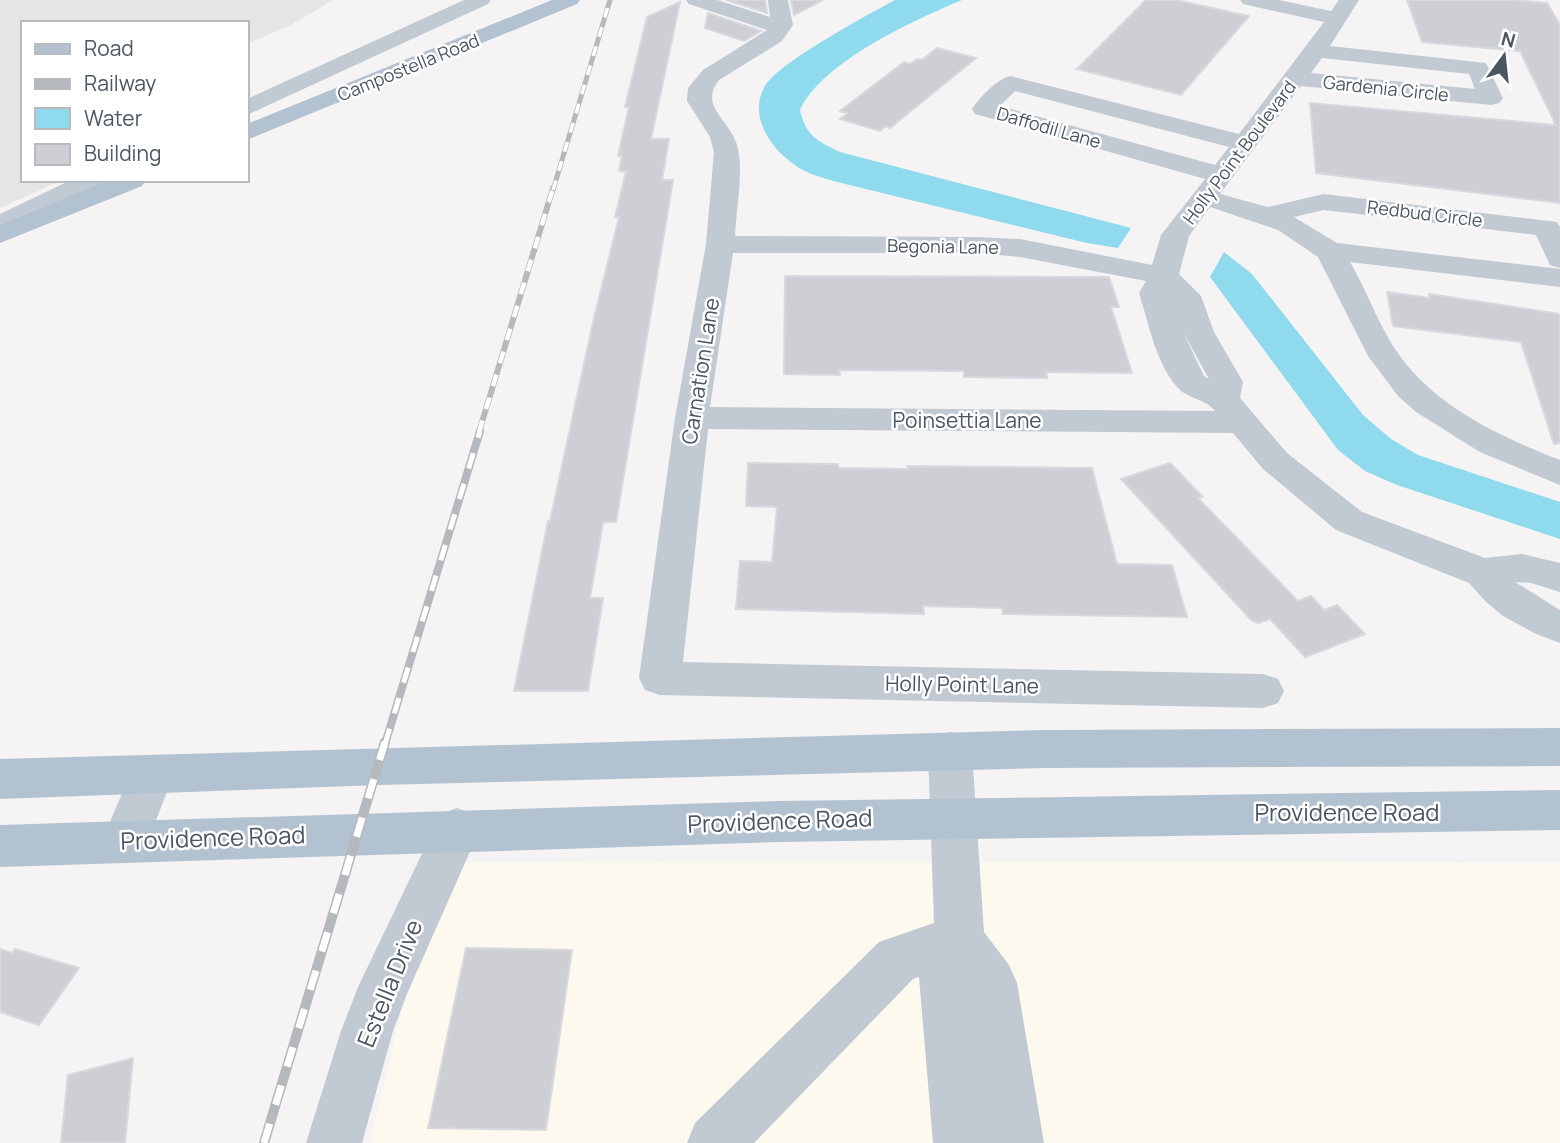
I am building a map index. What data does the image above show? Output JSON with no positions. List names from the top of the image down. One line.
{"streets":{"main road":["Campostella Road","Providence Road"],"street":["Gardenia Circle","Daffodil Lane","Holly Point Boulevard","Redbud Circle","Begonia Lane","Carnation Lane","Poinsettia Lane","Holly Point Lane","Estella Drive"]},"crossings":[["Gardenia Circle","Holly Point Boulevard"],["Daffodil Lane","Holly Point Boulevard"],["Holly Point Boulevard","Begonia Lane"],["Holly Point Boulevard","Poinsettia Lane"],["Begonia Lane","Carnation Lane"],["Carnation Lane","Poinsettia Lane"],["Carnation Lane","Holly Point Lane"],["Providence Road","Estella Drive"]],"legend":["Road","Railway","Water","Building"],"north":"top"}
